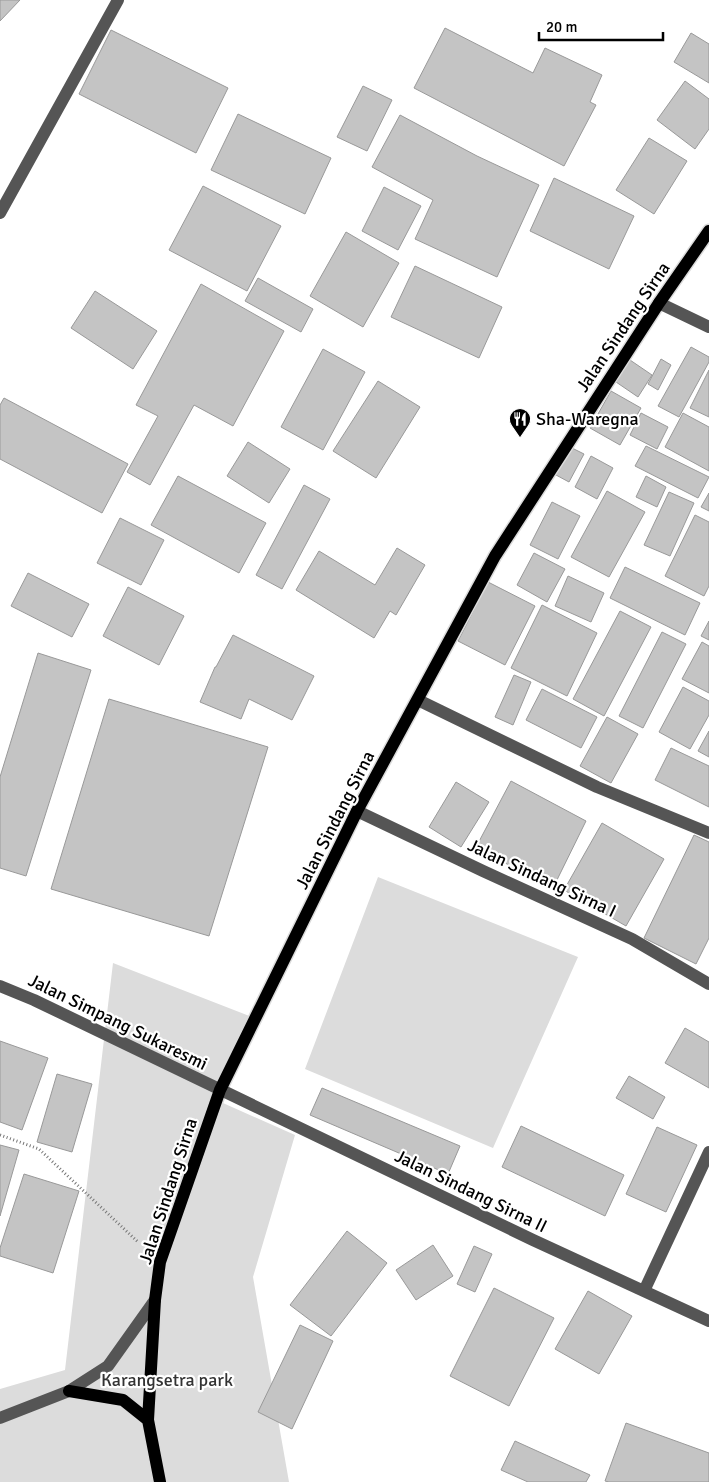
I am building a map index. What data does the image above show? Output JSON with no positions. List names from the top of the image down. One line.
{"streets":{"main road":["Jalan Sindang Sirna"],"street":["Jalan Sindang Sirna I","Jalan Simpang Sukaresmi","Jalan Sindang Sirna II"]},"crossings":[["Jalan Sindang Sirna","Jalan Sindang Sirna I"],["Jalan Sindang Sirna","Jalan Simpang Sukaresmi"],["Jalan Sindang Sirna","Jalan Sindang Sirna II"],["Jalan Simpang Sukaresmi","Jalan Sindang Sirna II"]],"parks":["Karangsetra park"],"places":{"restaurant":["Sha-Waregna"]},"scale_bar":"20 m"}
